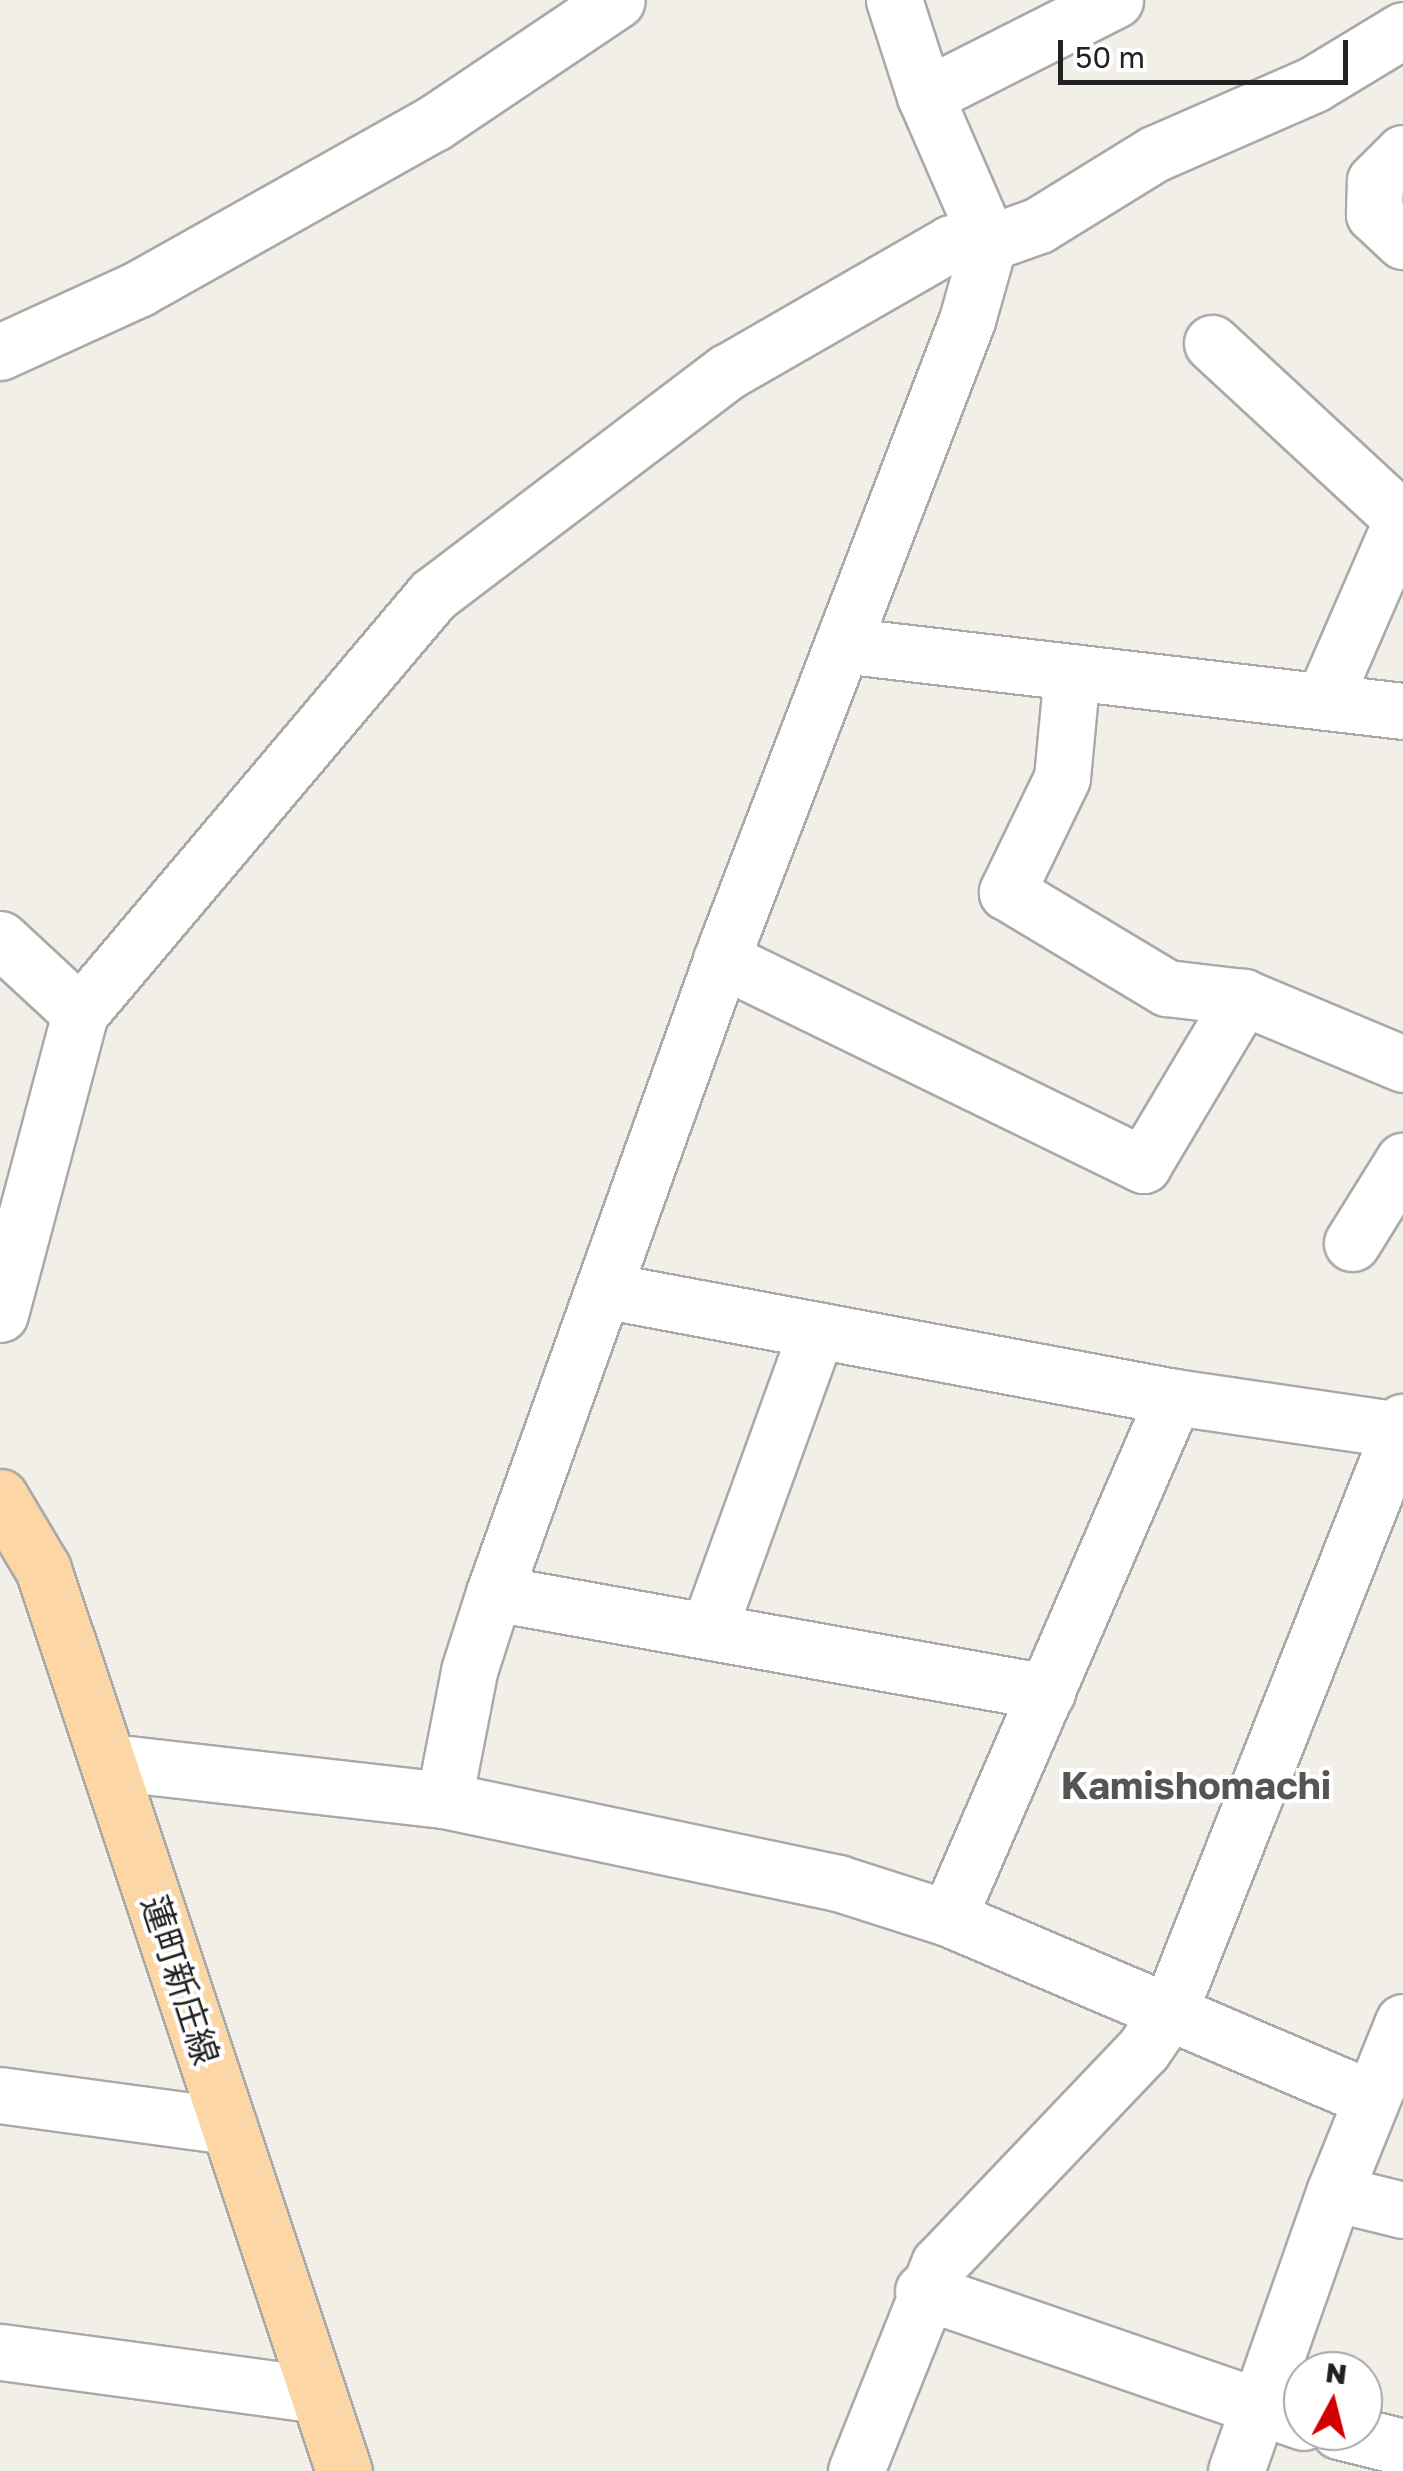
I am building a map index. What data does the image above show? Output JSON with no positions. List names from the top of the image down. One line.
{"streets":{"main road":["蓮町新庄線"]},"districts":["Kamishomachi"],"scale_bar":"50 m","north":"top"}
